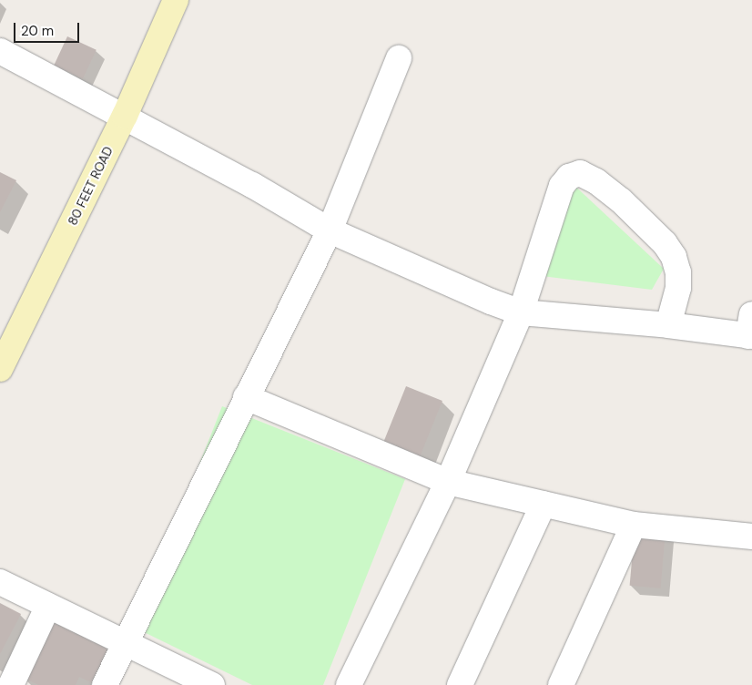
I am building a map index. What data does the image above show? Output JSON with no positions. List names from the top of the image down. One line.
{"streets":{"street":["80 FEET ROAD"]},"scale_bar":"20 m"}
